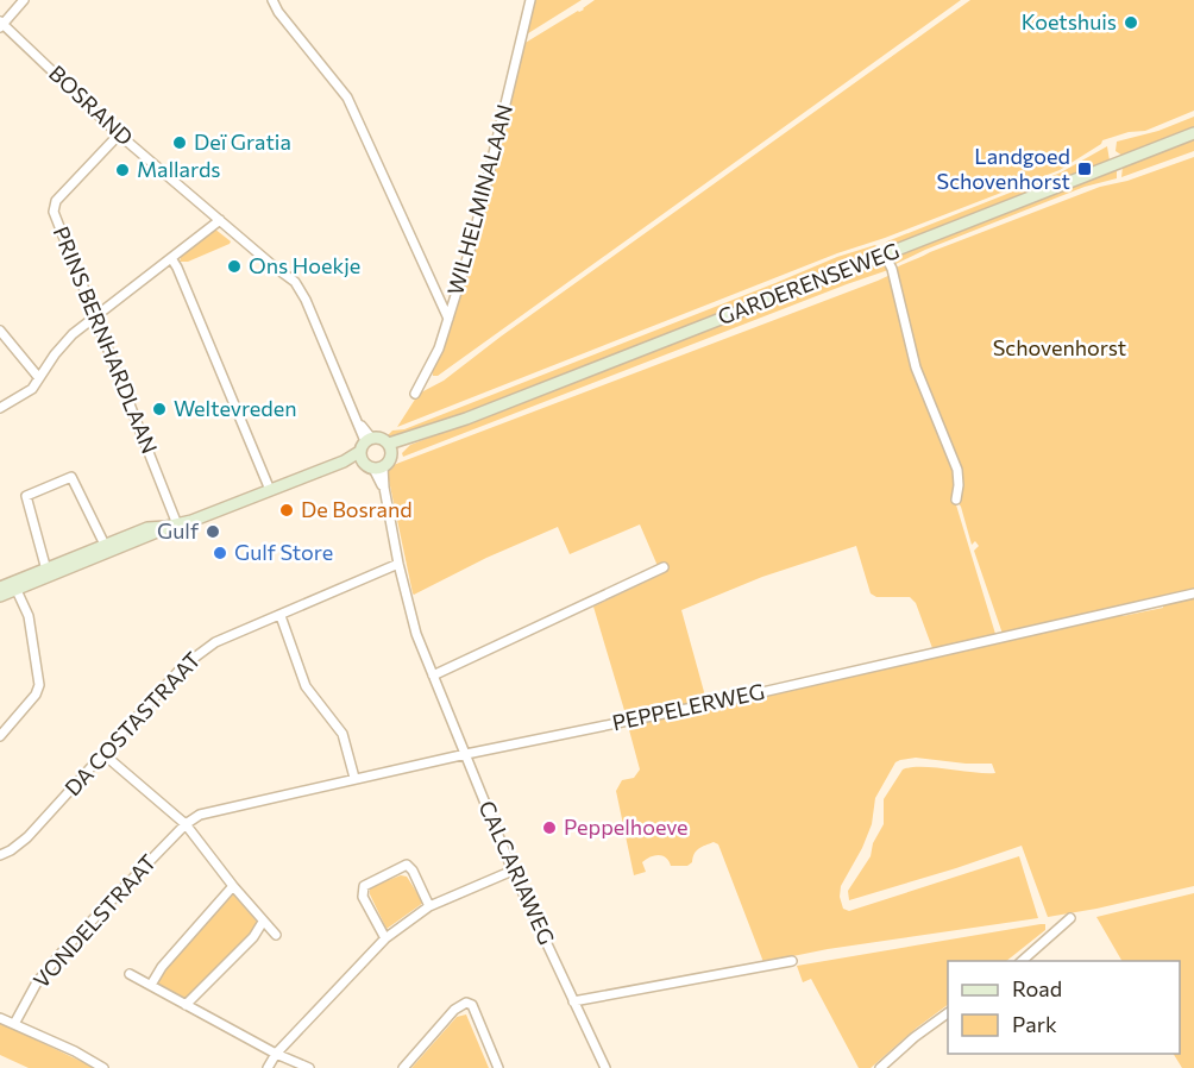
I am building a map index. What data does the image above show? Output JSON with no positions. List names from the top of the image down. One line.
{"streets":{"main road":["GARDERENSEWEG"],"street":["BOSRAND","WILHELMINALAAN","PRINS BERNHARDLAAN","PEPPELERWEG","DA COSTASTRAAT","CALCARIAWEG","VONDELSTRAAT"]},"crossings":[["BOSRAND","GARDERENSEWEG"],["BOSRAND","PRINS BERNHARDLAAN"],["BOSRAND","CALCARIAWEG"],["GARDERENSEWEG","CALCARIAWEG"],["PEPPELERWEG","CALCARIAWEG"],["PEPPELERWEG","VONDELSTRAAT"],["DA COSTASTRAAT","CALCARIAWEG"]],"parks":["Schovenhorst"],"places":{"other":["Koetshuis","Deï Gratia","Mallards","Ons Hoekje","Weltevreden","De Bosrand","Gulf","Gulf Store","Peppelhoeve"],"transit":["Landgoed Schovenhorst"]},"legend":["Road","Park"]}
